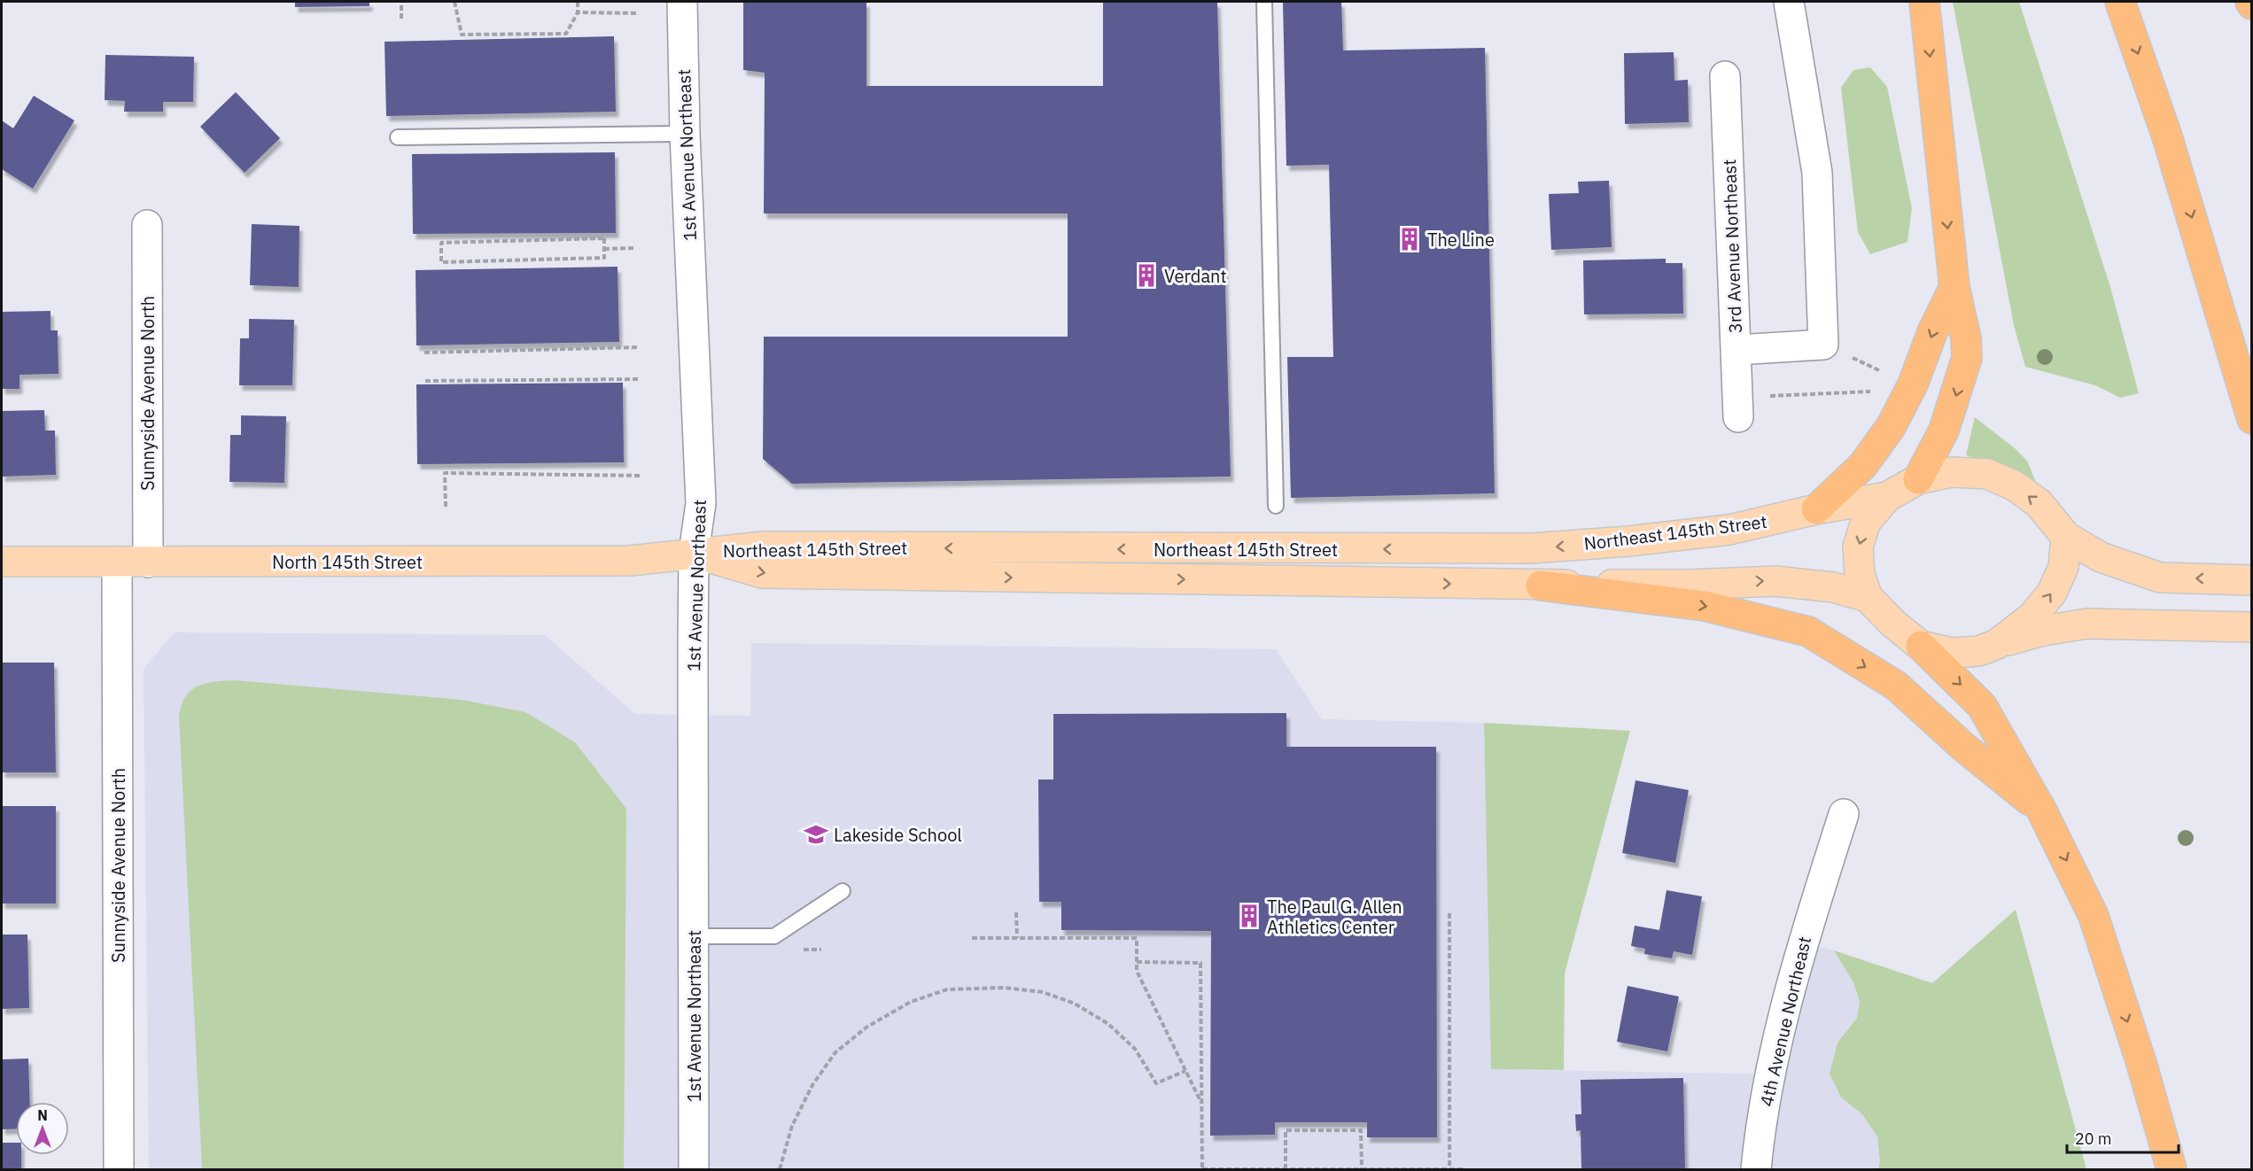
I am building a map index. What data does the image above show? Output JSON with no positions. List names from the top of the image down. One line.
{"streets":{"main road":["Northeast 145th Street","North 145th Street"],"street":["1st Avenue Northeast","3rd Avenue Northeast","Sunnyside Avenue North","4th Avenue Northeast"]},"crossings":[["1st Avenue Northeast","Northeast 145th Street"],["1st Avenue Northeast","North 145th Street"],["Sunnyside Avenue North","North 145th Street"],["Northeast 145th Street","North 145th Street"]],"places":{"building":["The Line","Verdant","The Paul G. Allen Athletics Center"],"school or university":["Lakeside School"]},"scale_bar":"20 m","north":"top"}
